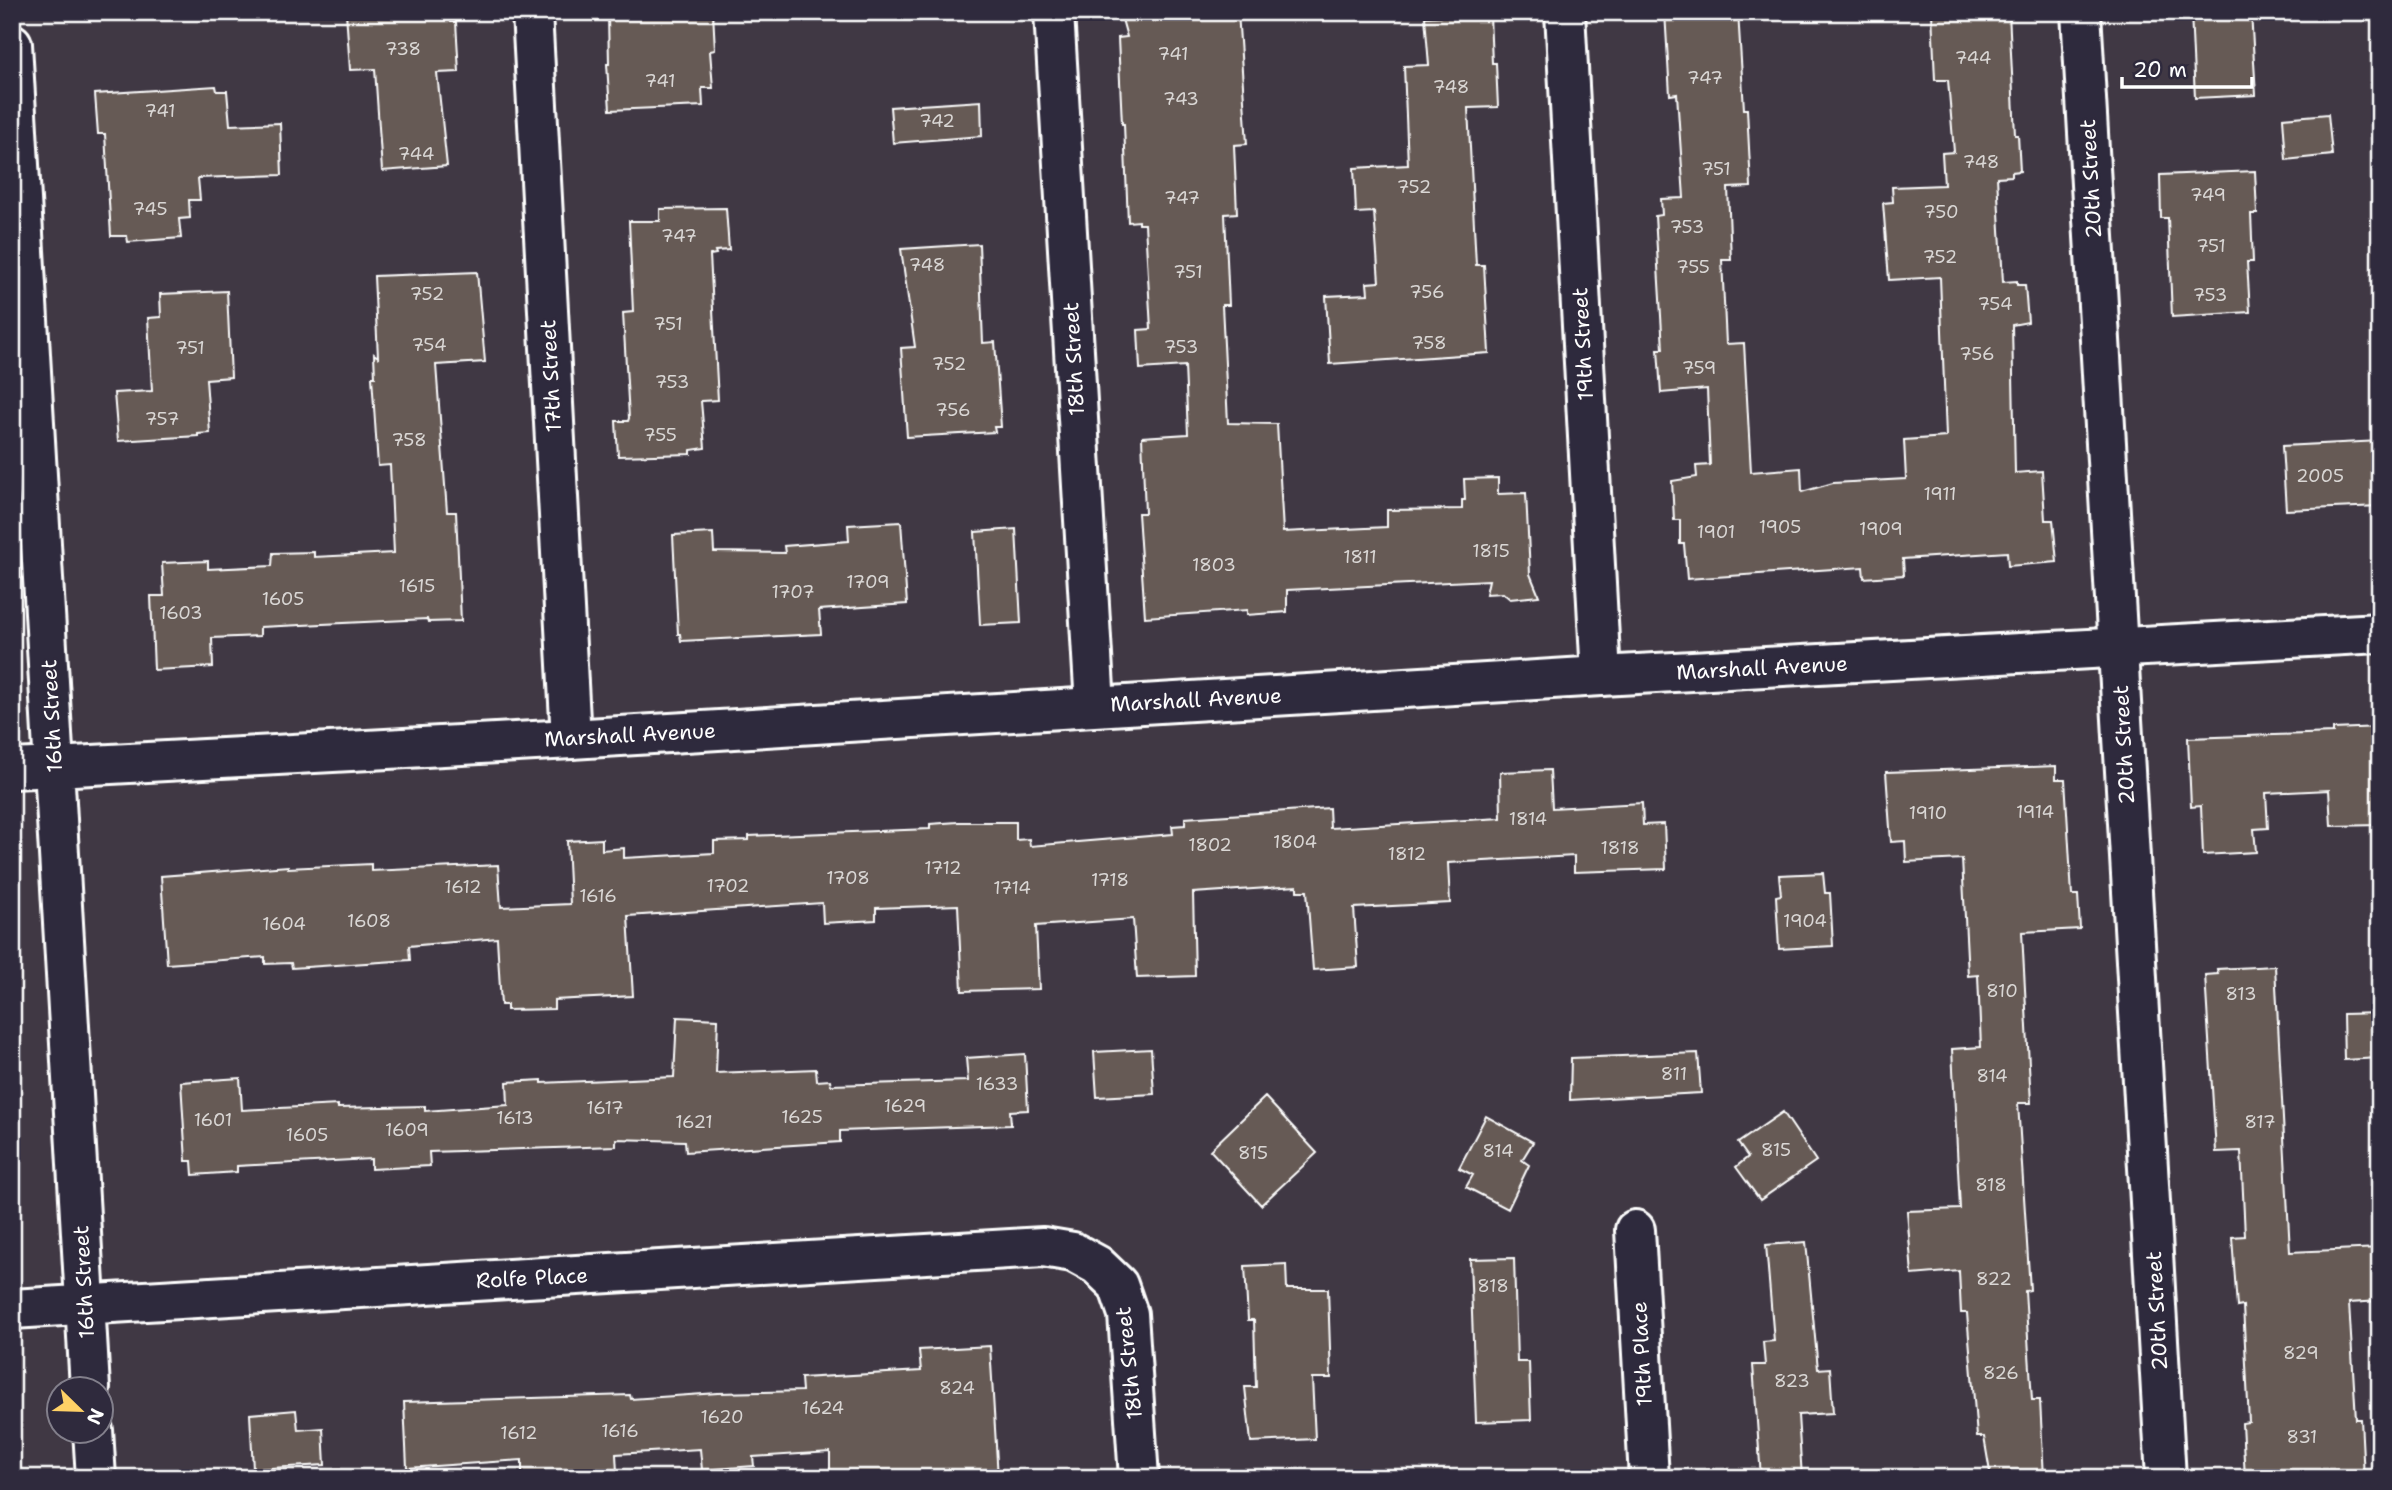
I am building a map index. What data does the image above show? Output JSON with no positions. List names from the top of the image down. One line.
{"streets":{"street":["20th Street","19th Street","18th Street","17th Street","Marshall Avenue","16th Street","Rolfe Place","19th Place"]},"crossings":[["20th Street","Marshall Avenue"],["19th Street","Marshall Avenue"],["18th Street","Marshall Avenue"],["18th Street","Rolfe Place"],["17th Street","Marshall Avenue"],["Marshall Avenue","16th Street"],["16th Street","Rolfe Place"]],"house_numbers":["738","741","744","747","741","748","743","741","742","744","748","751","752","749","747","745","750","753","747","751","752","748","755","751","756","752","753","754","751","758","754","753","751","756","752","759","753","756","757","755","758","2005","1911","1905","1909","1901","1815","1811","1803","1709","1615","1707","1605","1603","1914","1910","1814","1804","1802","1818","1812","1712","1708","1718","1702","1612","1714","1616","1608","1904","1604","810","813","811","814","1633","1629","1617","1625","1613","1601","1621","817","1609","1605","815","814","815","818","822","818","829","826","823","824","1624","1620","1616","1612","831"],"scale_bar":"20 m","north":"bottom right"}
